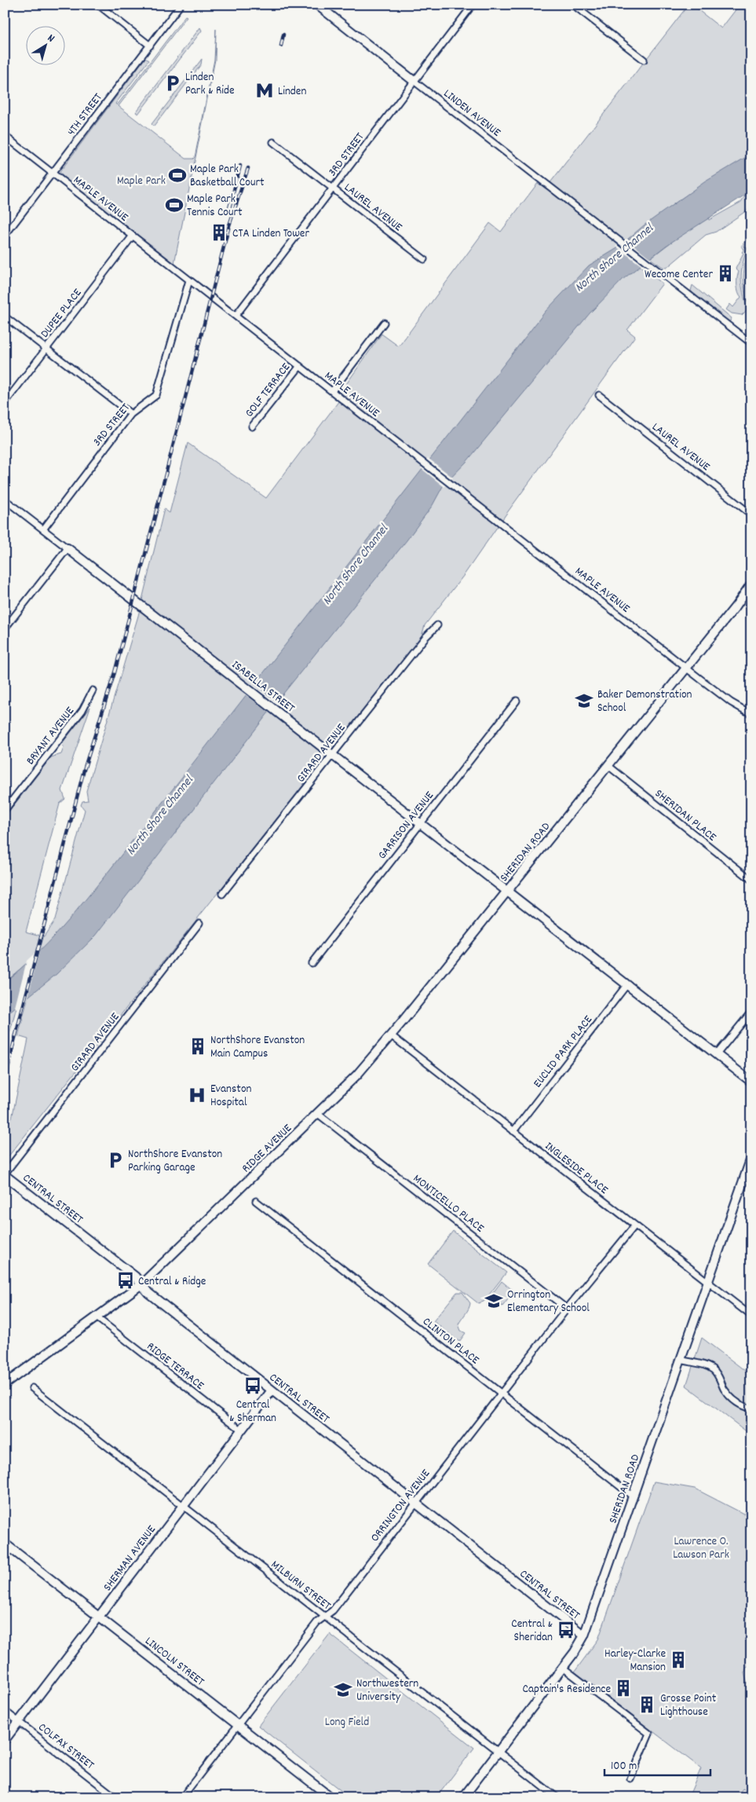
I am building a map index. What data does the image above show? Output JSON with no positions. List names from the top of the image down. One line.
{"streets":{"street":["LINDEN AVENUE","4TH STREET","3RD STREET","MAPLE AVENUE","LAUREL AVENUE","DUPEE PLACE","GOLF TERRACE","ISABELLA STREET","BRYANT AVENUE","GIRARD AVENUE","SHERIDAN PLACE","GARRISON AVENUE","SHERIDAN ROAD","EUCLID PARK PLACE","RIDGE AVENUE","INGLESIDE PLACE","CENTRAL STREET","MONTICELLO PLACE","CLINTON PLACE","RIDGE TERRACE","ORRINGTON AVENUE","SHERMAN AVENUE","MILBURN STREET","LINCOLN STREET","COLFAX STREET"]},"crossings":[["LINDEN AVENUE","3RD STREET"],["4TH STREET","MAPLE AVENUE"],["3RD STREET","MAPLE AVENUE"],["3RD STREET","LAUREL AVENUE"],["3RD STREET","ISABELLA STREET"],["MAPLE AVENUE","DUPEE PLACE"],["MAPLE AVENUE","GOLF TERRACE"],["MAPLE AVENUE","SHERIDAN ROAD"],["ISABELLA STREET","GIRARD AVENUE"],["ISABELLA STREET","GARRISON AVENUE"],["ISABELLA STREET","SHERIDAN ROAD"],["ISABELLA STREET","RIDGE AVENUE"],["GIRARD AVENUE","CENTRAL STREET"],["SHERIDAN PLACE","SHERIDAN ROAD"],["SHERIDAN ROAD","EUCLID PARK PLACE"],["SHERIDAN ROAD","RIDGE AVENUE"],["SHERIDAN ROAD","INGLESIDE PLACE"],["SHERIDAN ROAD","CENTRAL STREET"],["SHERIDAN ROAD","CLINTON PLACE"],["SHERIDAN ROAD","MILBURN STREET"],["EUCLID PARK PLACE","INGLESIDE PLACE"],["RIDGE AVENUE","INGLESIDE PLACE"],["RIDGE AVENUE","CENTRAL STREET"],["RIDGE AVENUE","MONTICELLO PLACE"],["RIDGE AVENUE","RIDGE TERRACE"],["INGLESIDE PLACE","ORRINGTON AVENUE"],["CENTRAL STREET","ORRINGTON AVENUE"],["CENTRAL STREET","SHERMAN AVENUE"],["MONTICELLO PLACE","ORRINGTON AVENUE"],["CLINTON PLACE","ORRINGTON AVENUE"],["RIDGE TERRACE","SHERMAN AVENUE"],["ORRINGTON AVENUE","MILBURN STREET"],["ORRINGTON AVENUE","LINCOLN STREET"],["SHERMAN AVENUE","MILBURN STREET"],["SHERMAN AVENUE","LINCOLN STREET"],["SHERMAN AVENUE","COLFAX STREET"]],"water":["North Shore Channel"],"parks":["Maple Park","Lawrence O. Lawson Park","Long Field"],"places":{"parking":["Linden Park & Ride","NorthShore Evanston Parking Garage"],"metro station":["Linden"],"sports":["Maple Park Basketball Court","Maple Park Tennis Court"],"building":["CTA Linden Tower","Wecome Center","NorthShore Evanston Main Campus","Harley-Clarke Mansion","Captain's Residence","Grosse Point Lighthouse"],"school or university":["Baker Demonstration School","Orrington Elementary School","Northwestern University"],"hospital":["Evanston Hospital"],"bus stop":["Central & Ridge","Central & Sherman","Central & Sheridan"]},"scale_bar":"100 m","north":"top right"}
